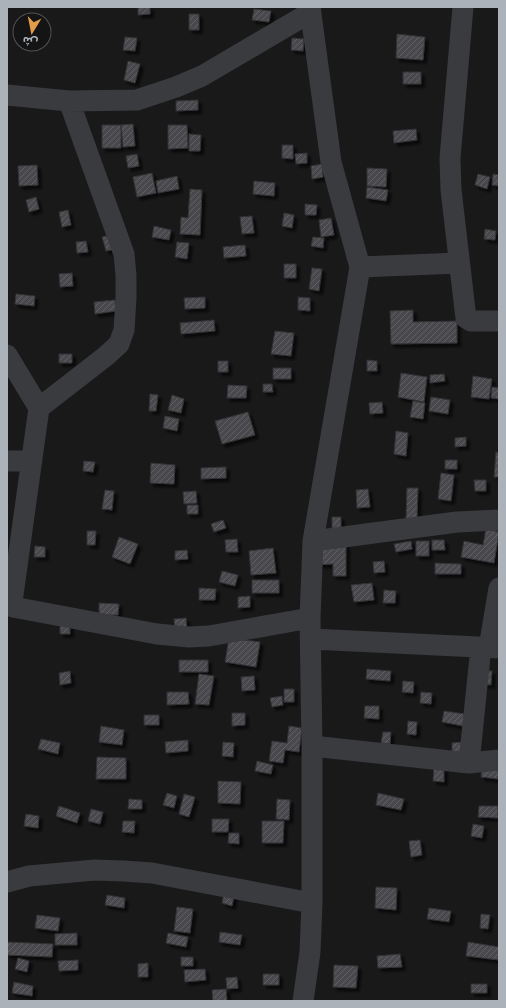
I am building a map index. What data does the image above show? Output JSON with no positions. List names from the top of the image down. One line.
{"north":"bottom"}
